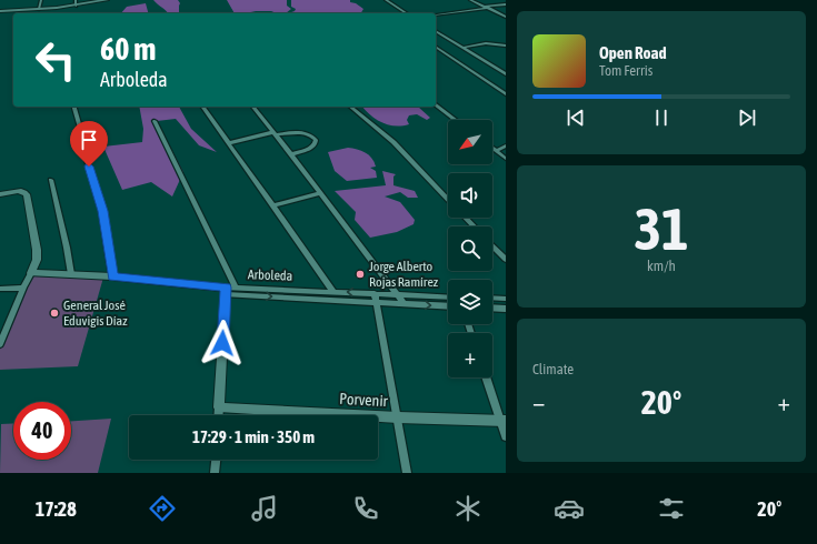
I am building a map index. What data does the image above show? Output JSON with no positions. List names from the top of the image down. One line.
{"streets":{"street":["Arboleda","Porvenir"]},"places":["Jorge Alberto Rojas Ramírez","General José Eduvigis Díaz"],"north":"bottom left","page":{"turn":["60 m","Arboleda"],"song":["Open Road","Tom Ferris"],"map_buttons":"+","tile":[["31","km/h"],"Climate"],"heat":["−","20°","+"],"limit":"40","trip":"17:29 · 1 min · 350 m","tabs":["17:28","20°"]}}
